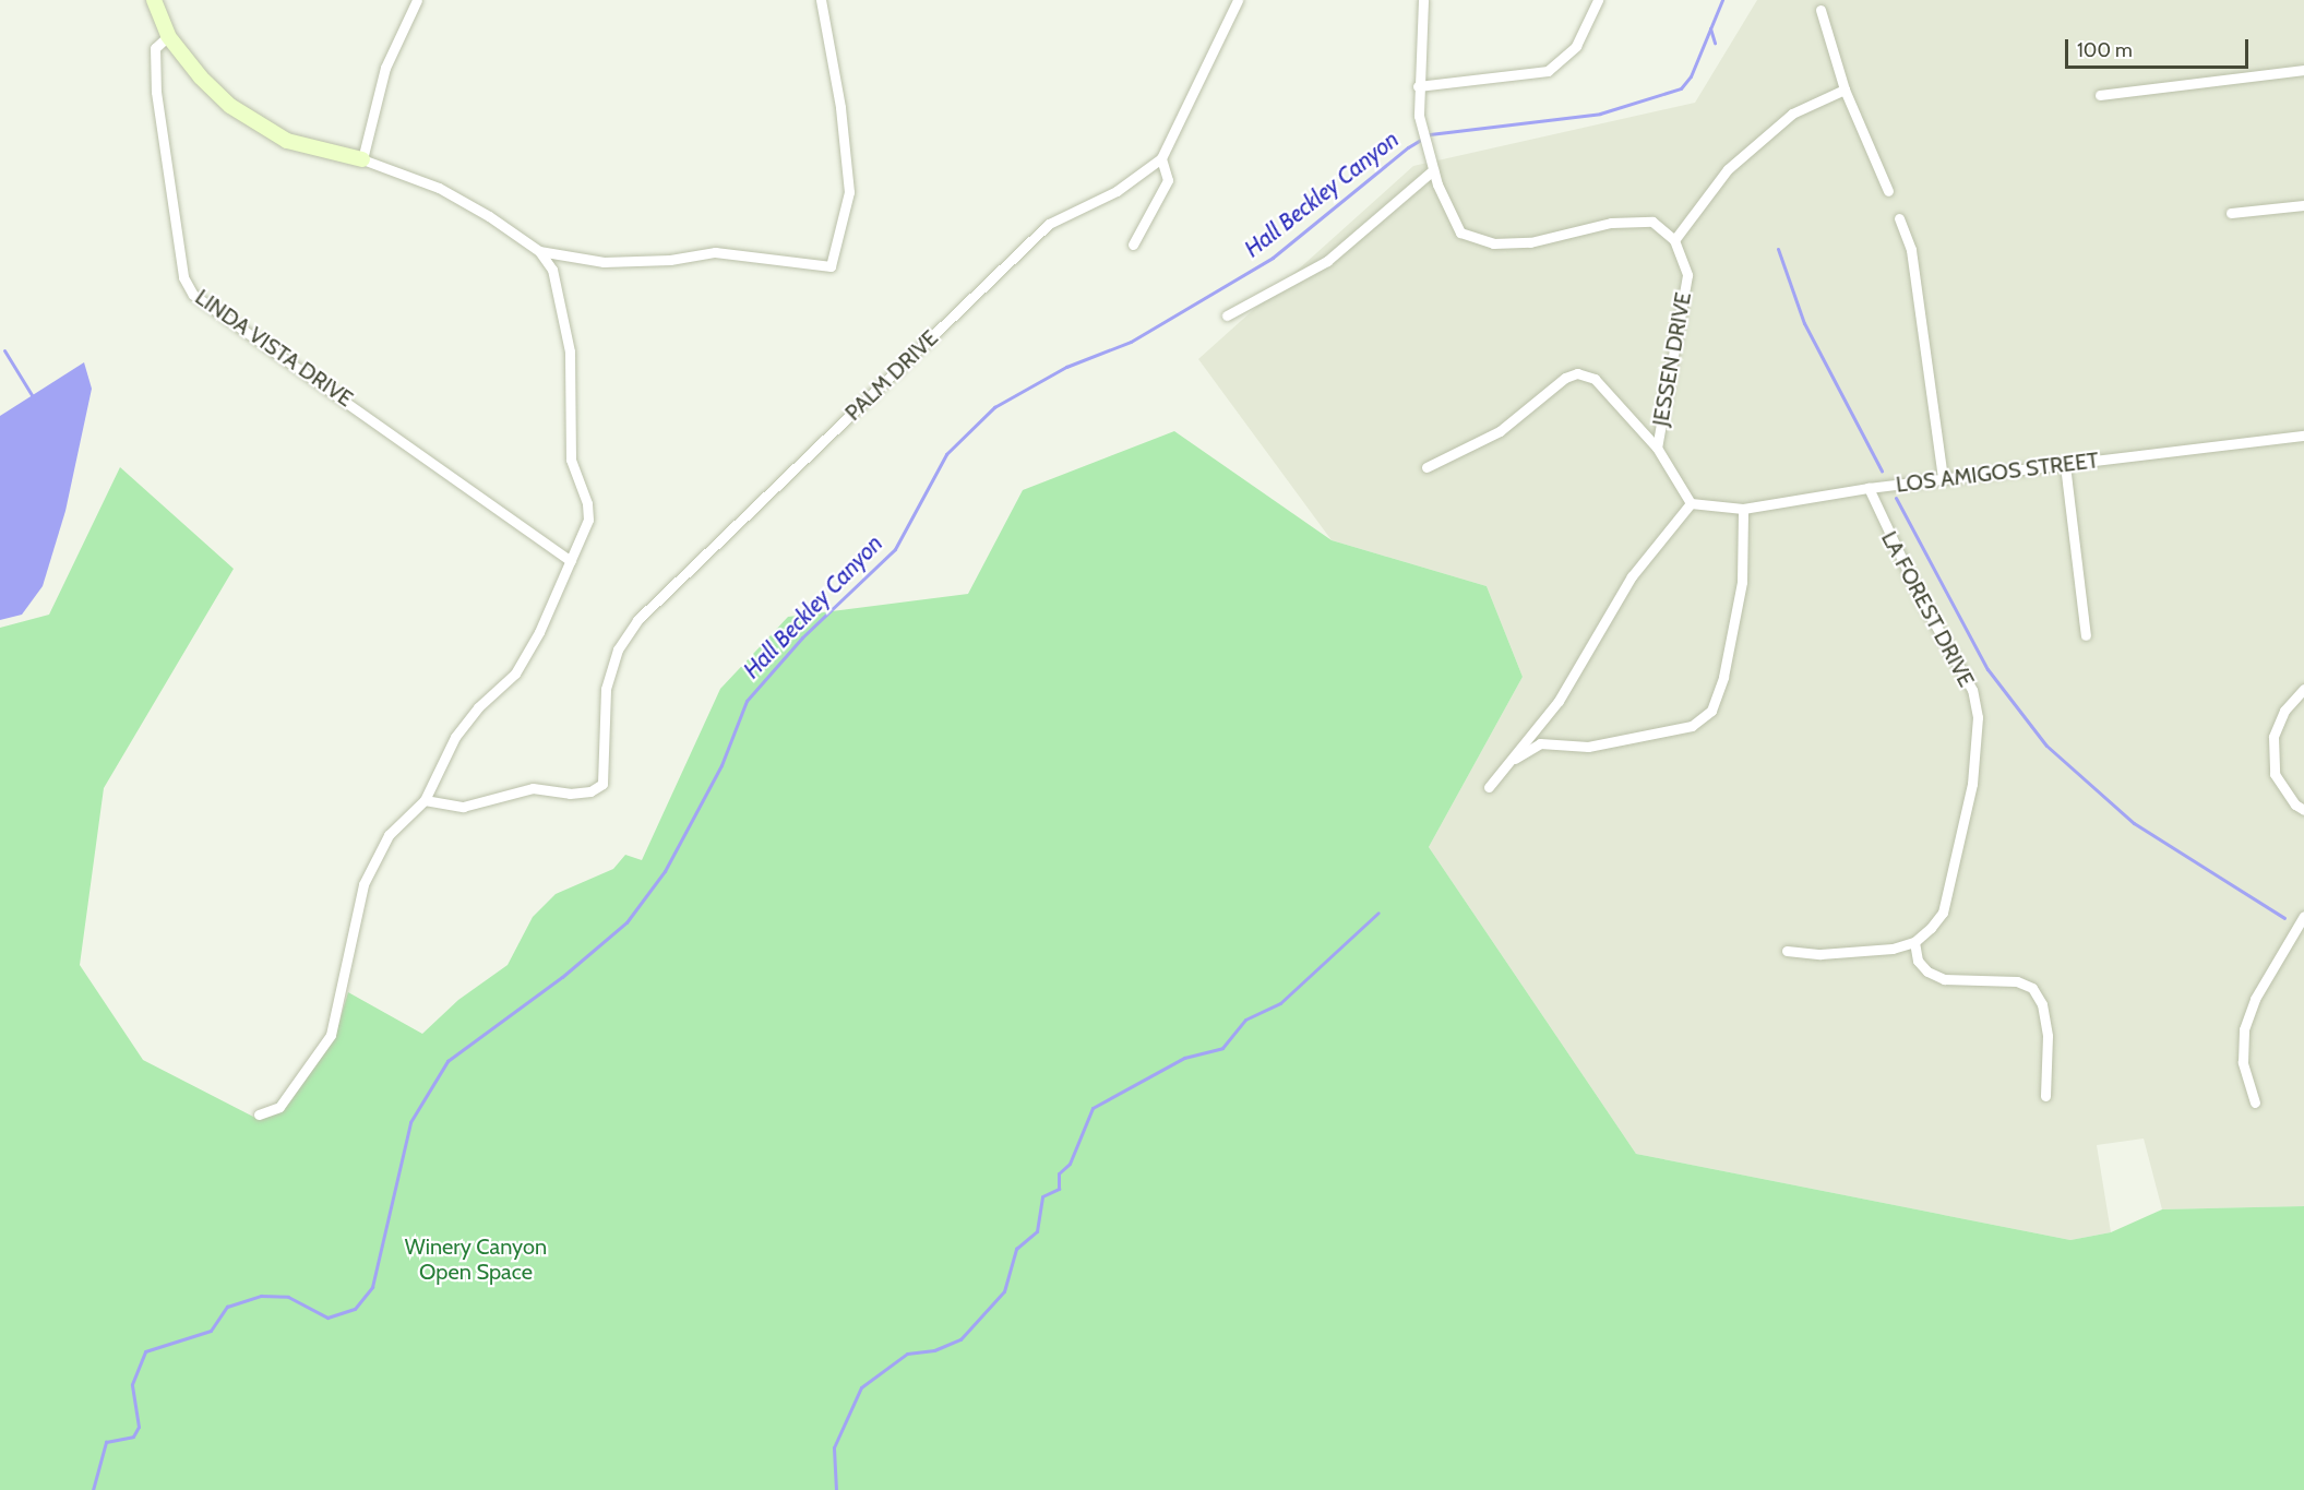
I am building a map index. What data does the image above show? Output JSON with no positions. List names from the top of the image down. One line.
{"streets":{"street":["LINDA VISTA DRIVE","JESSEN DRIVE","PALM DRIVE","LOS AMIGOS STREET","LA FOREST DRIVE"]},"crossings":[["JESSEN DRIVE","LOS AMIGOS STREET"],["LOS AMIGOS STREET","LA FOREST DRIVE"]],"water":["Hall Beckley Canyon"],"parks":["Winery Canyon Open Space"],"scale_bar":"100 m"}
